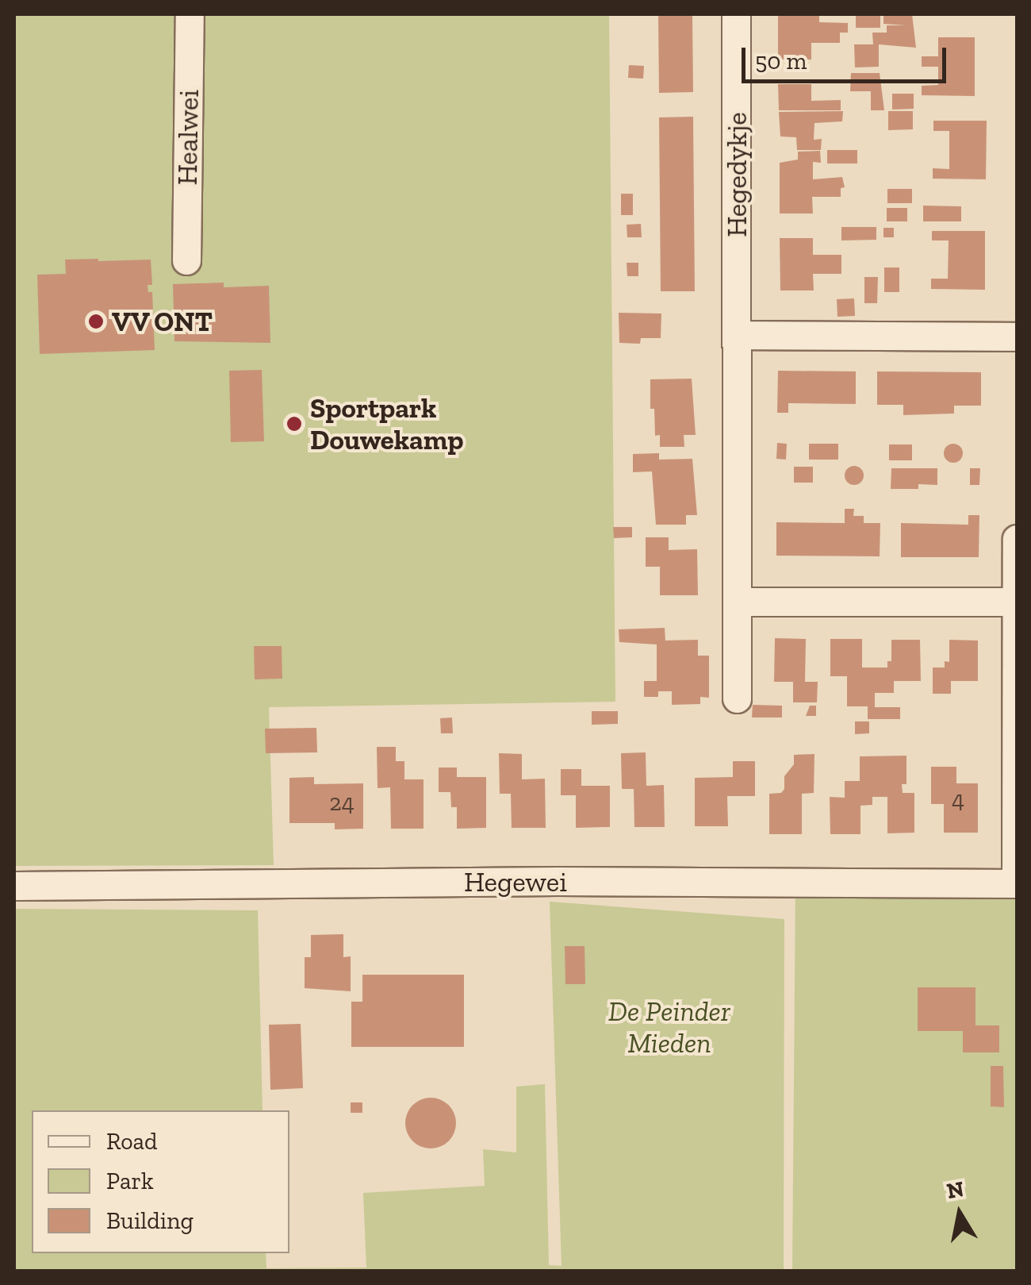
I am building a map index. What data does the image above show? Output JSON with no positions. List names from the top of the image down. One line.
{"streets":{"street":["Healwei","Hegedykje","Hegewei"]},"parks":["De Peinder Mieden"],"places":["VV ONT","Sportpark Douwekamp"],"house_numbers":["4","24"],"legend":["Road","Park","Building"],"scale_bar":"50 m","north":"top"}
